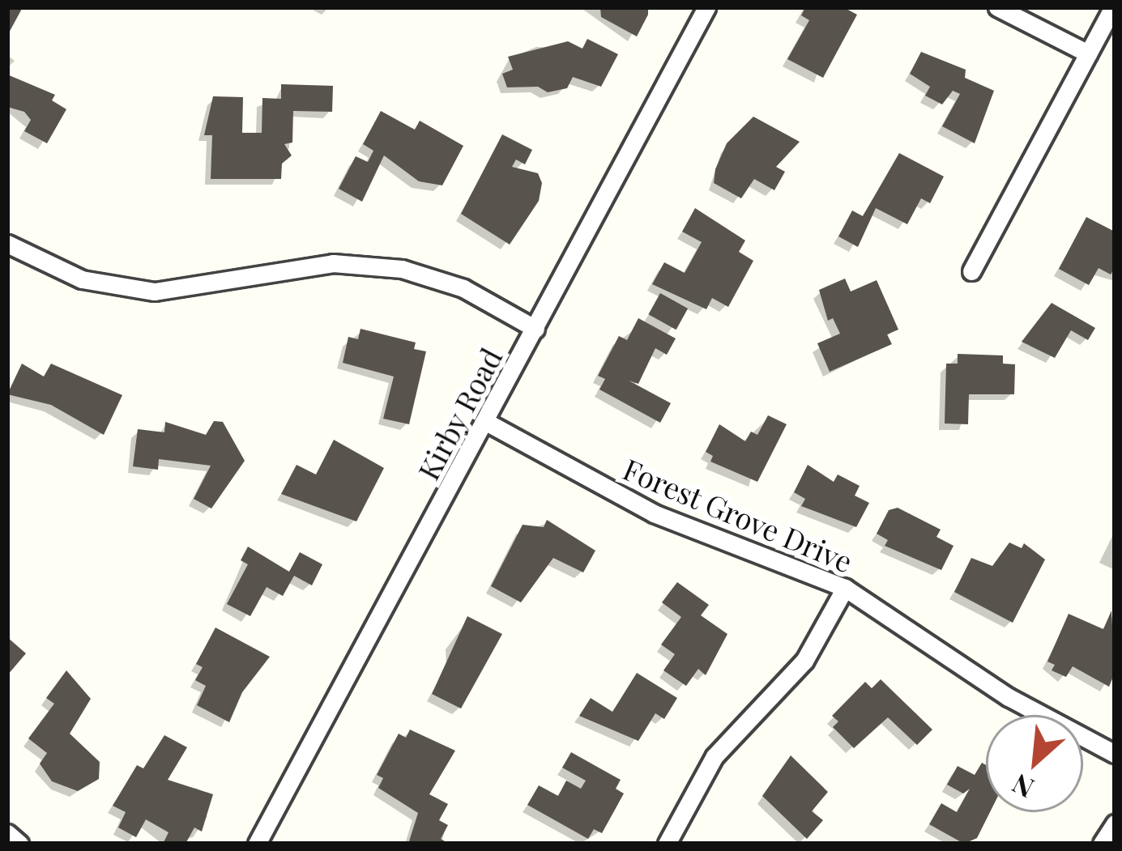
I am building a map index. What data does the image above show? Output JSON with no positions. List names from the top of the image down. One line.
{"streets":{"street":["Kirby Road","Forest Grove Drive"]},"crossings":[["Kirby Road","Forest Grove Drive"]],"north":"bottom left"}
